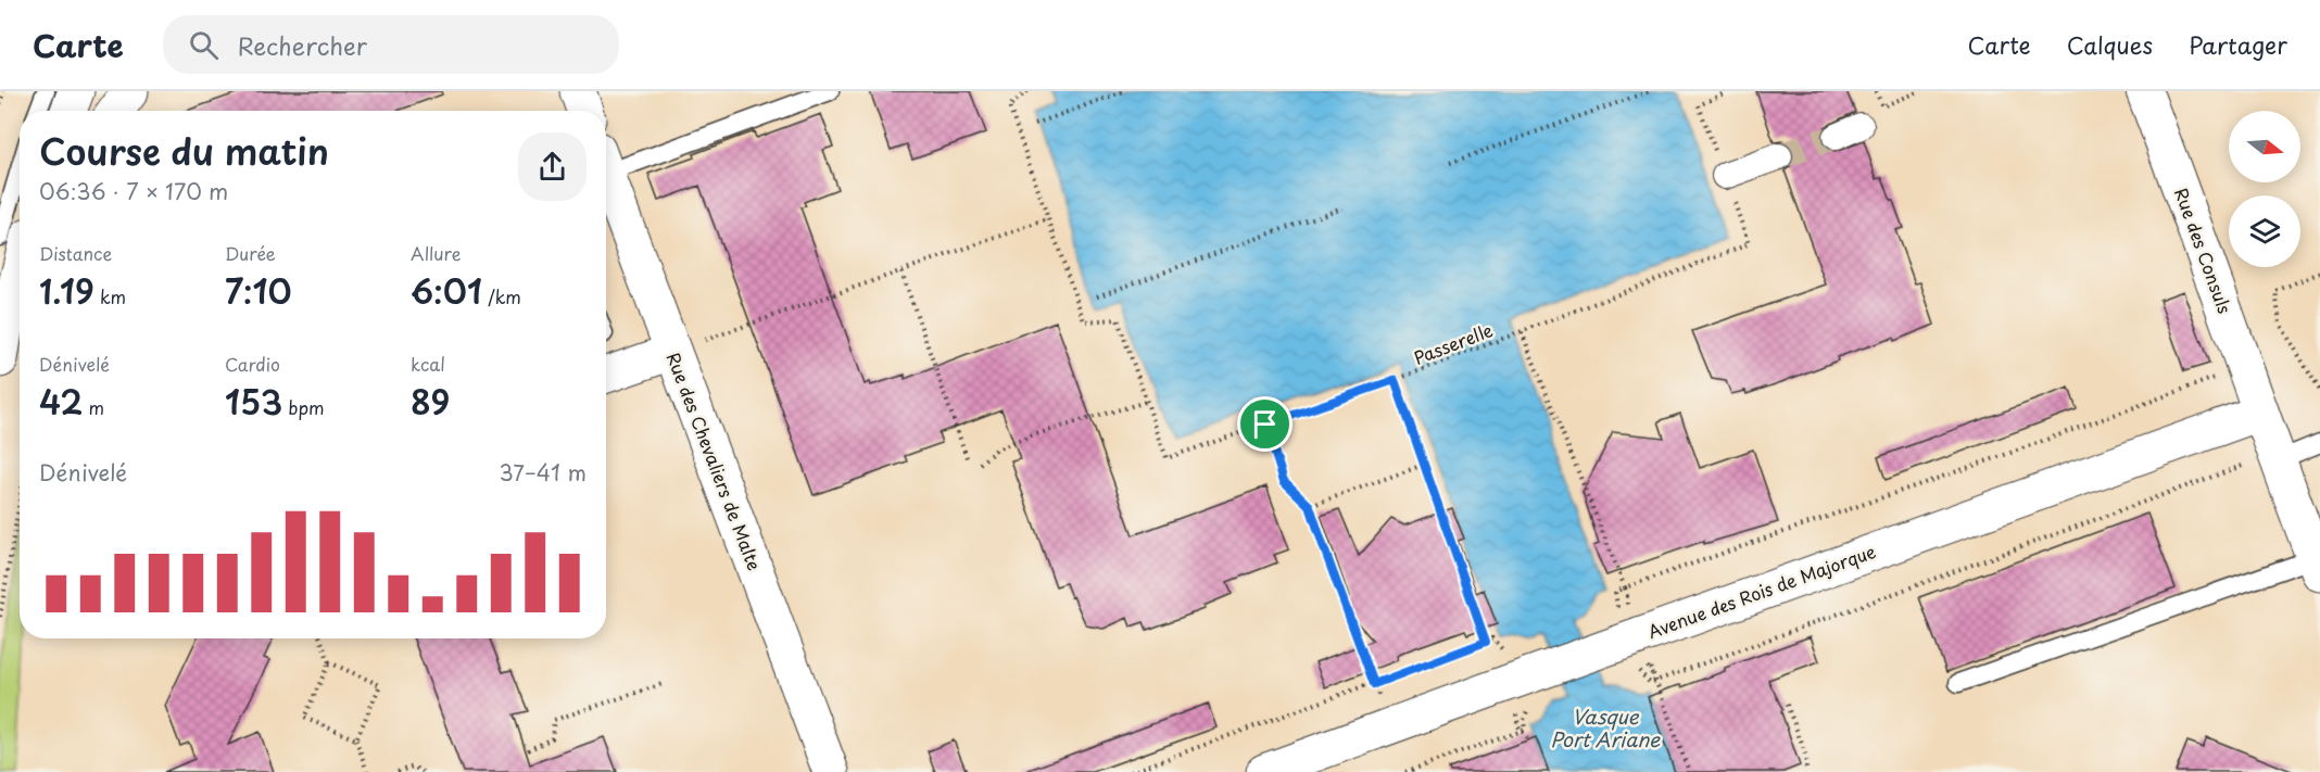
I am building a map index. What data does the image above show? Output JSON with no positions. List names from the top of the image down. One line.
{"streets":{"street":["Rue des Consuls","Rue des Chevaliers de Malte","Avenue des Rois de Majorque"],"path":["Passerelle"]},"crossings":[["Rue des Consuls","Avenue des Rois de Majorque"]],"water":["Vasque Port Ariane"],"north":"right","page":{"header":"Carte","search":"Rechercher","nav":["Carte","Calques","Partager"],"heading":["Course du matin","06:36 · 7 × 170 m"],"stats":[["Distance","1.19 km"],["Durée","7:10"],["Allure","6:01 /km"],["Dénivelé","42 m"],["Cardio","153 bpm"],["kcal","89"]],"chart":["Dénivelé","37–41 m"]}}
